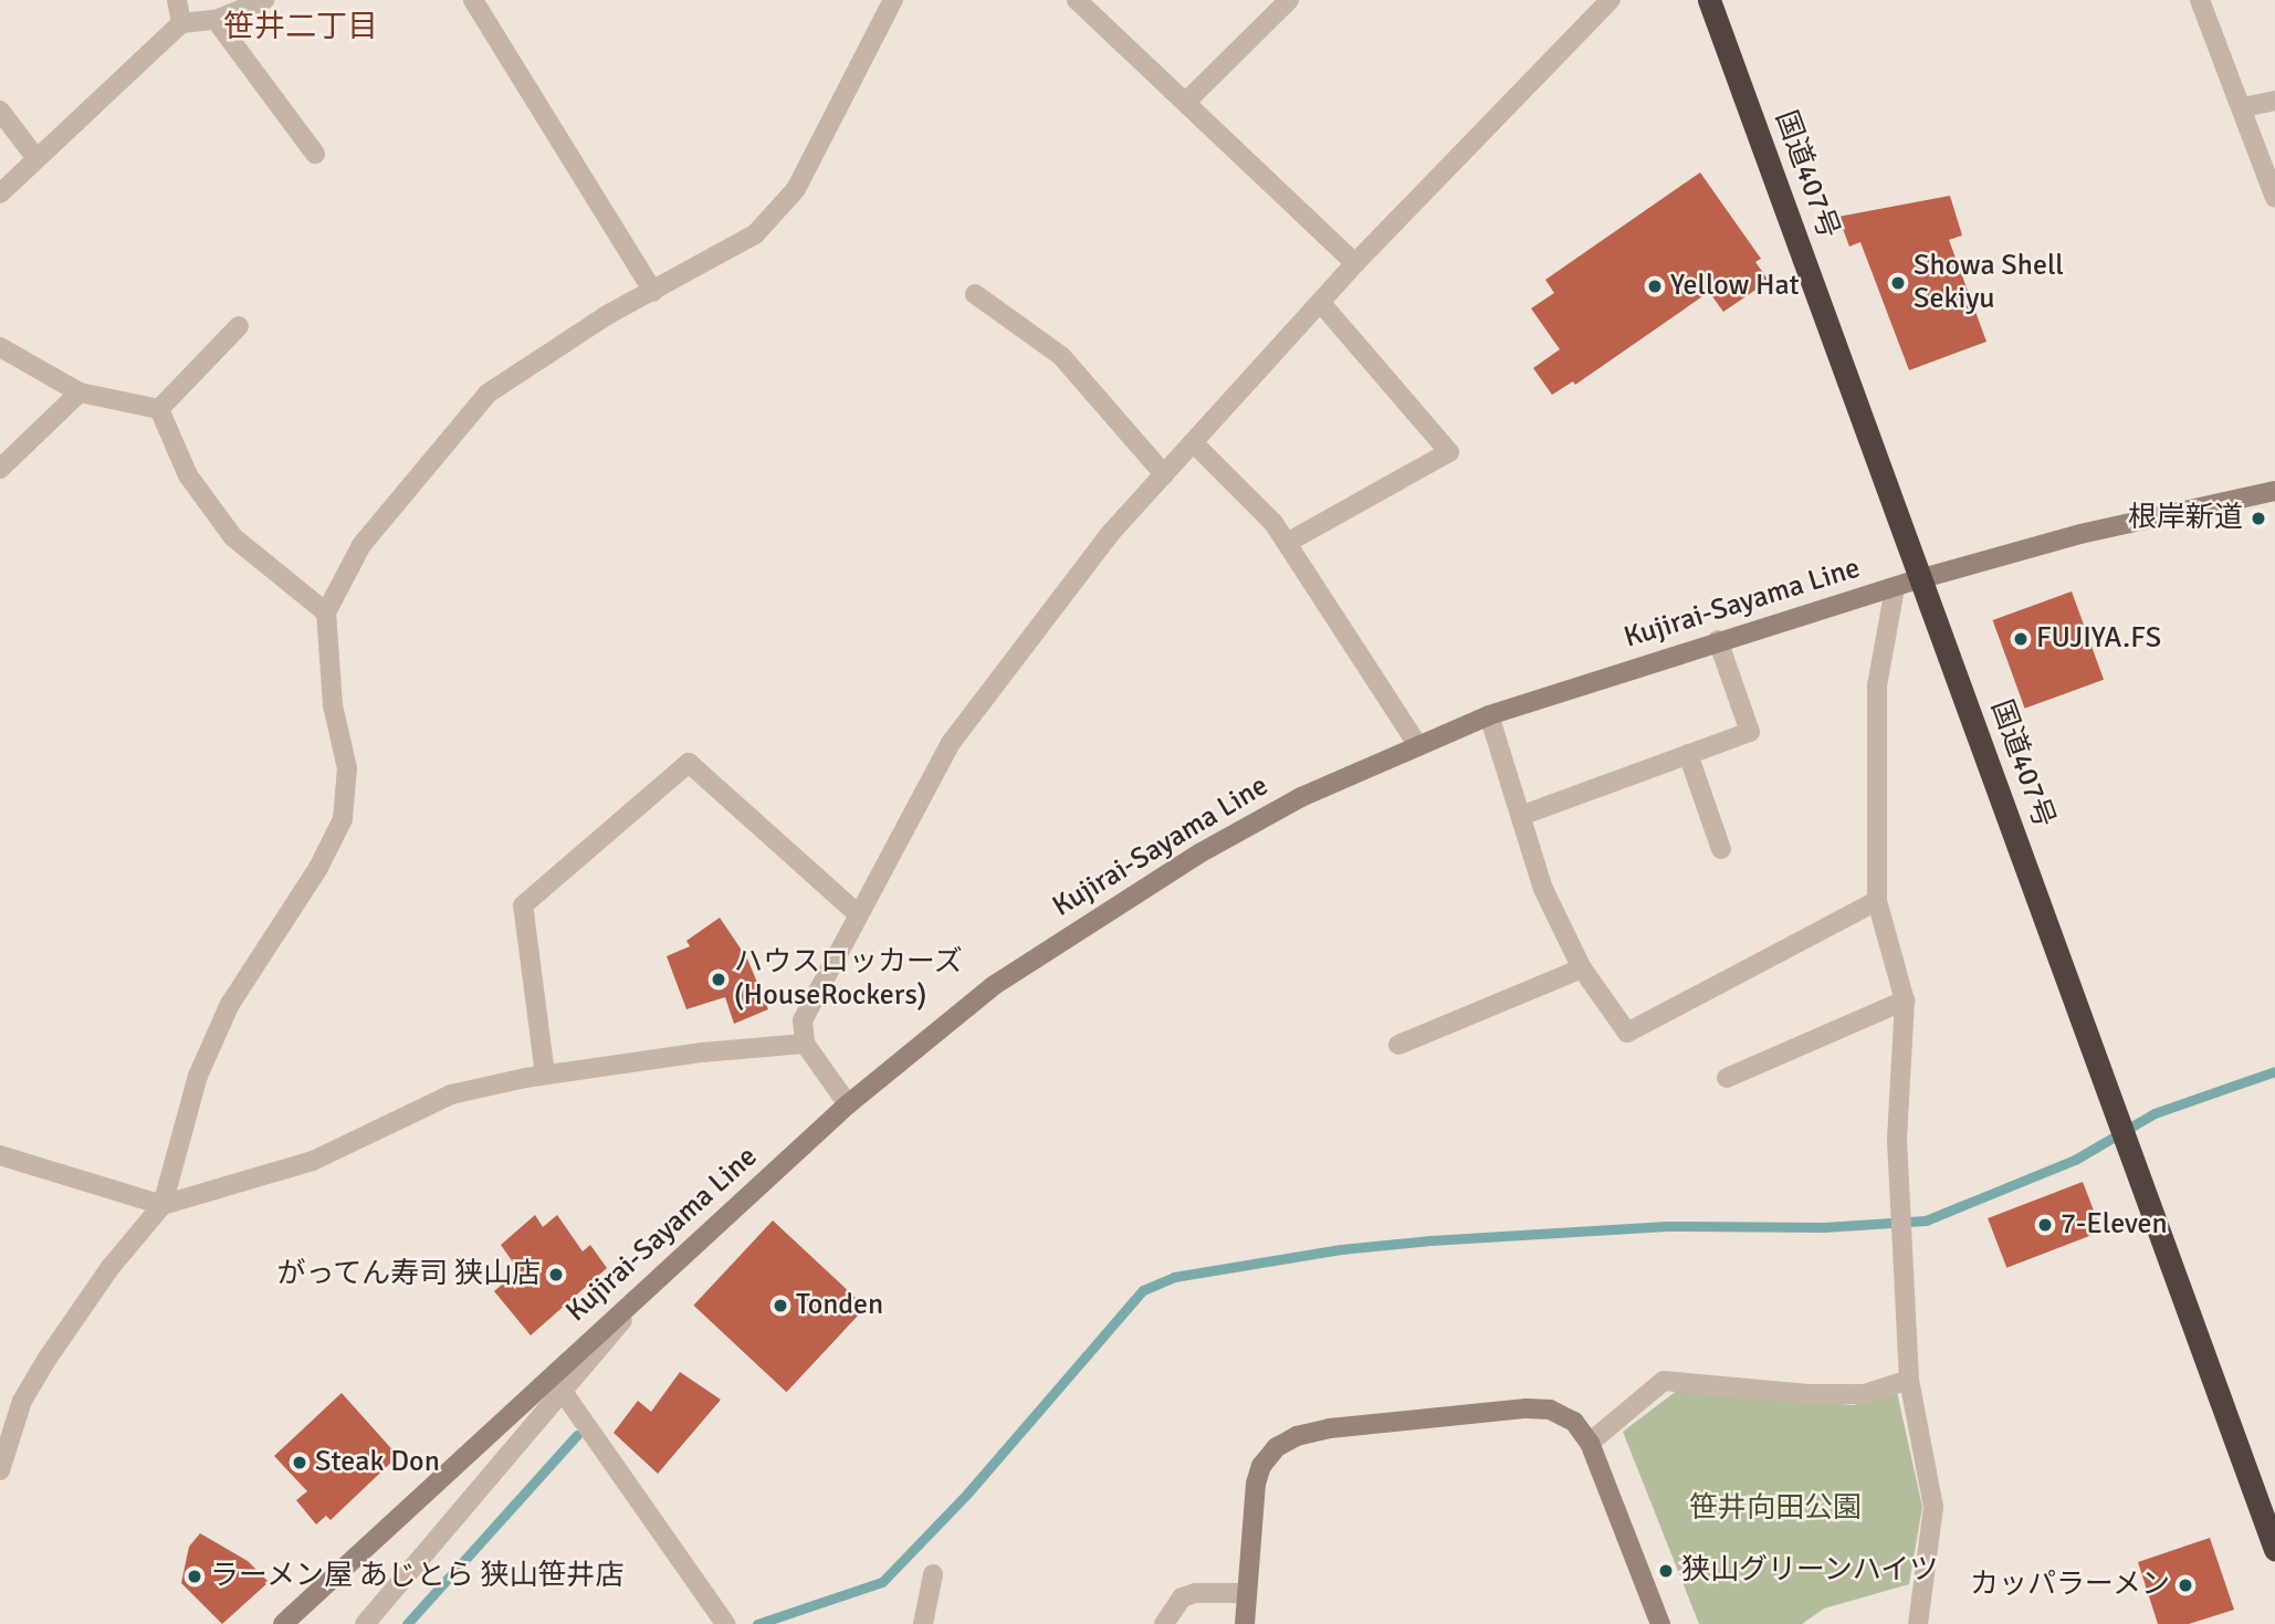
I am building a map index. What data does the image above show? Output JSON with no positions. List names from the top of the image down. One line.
{"streets":{"highway":["国道407号"],"main road":["Kujirai-Sayama Line"]},"crossings":[["国道407号","Kujirai-Sayama Line"]],"districts":["笹井二丁目"],"parks":["笹井向田公園"],"places":["Showa Shell Sekiyu","Yellow Hat","根岸新道","FUJIYA.FS","ハウスロッカーズ (HouseRockers)","7-Eleven","がってん寿司 狭山店","Tonden","Steak Don","狭山グリーンハイツ","ラーメン屋 あじとら 狭山笹井店","カッパラーメン"]}
